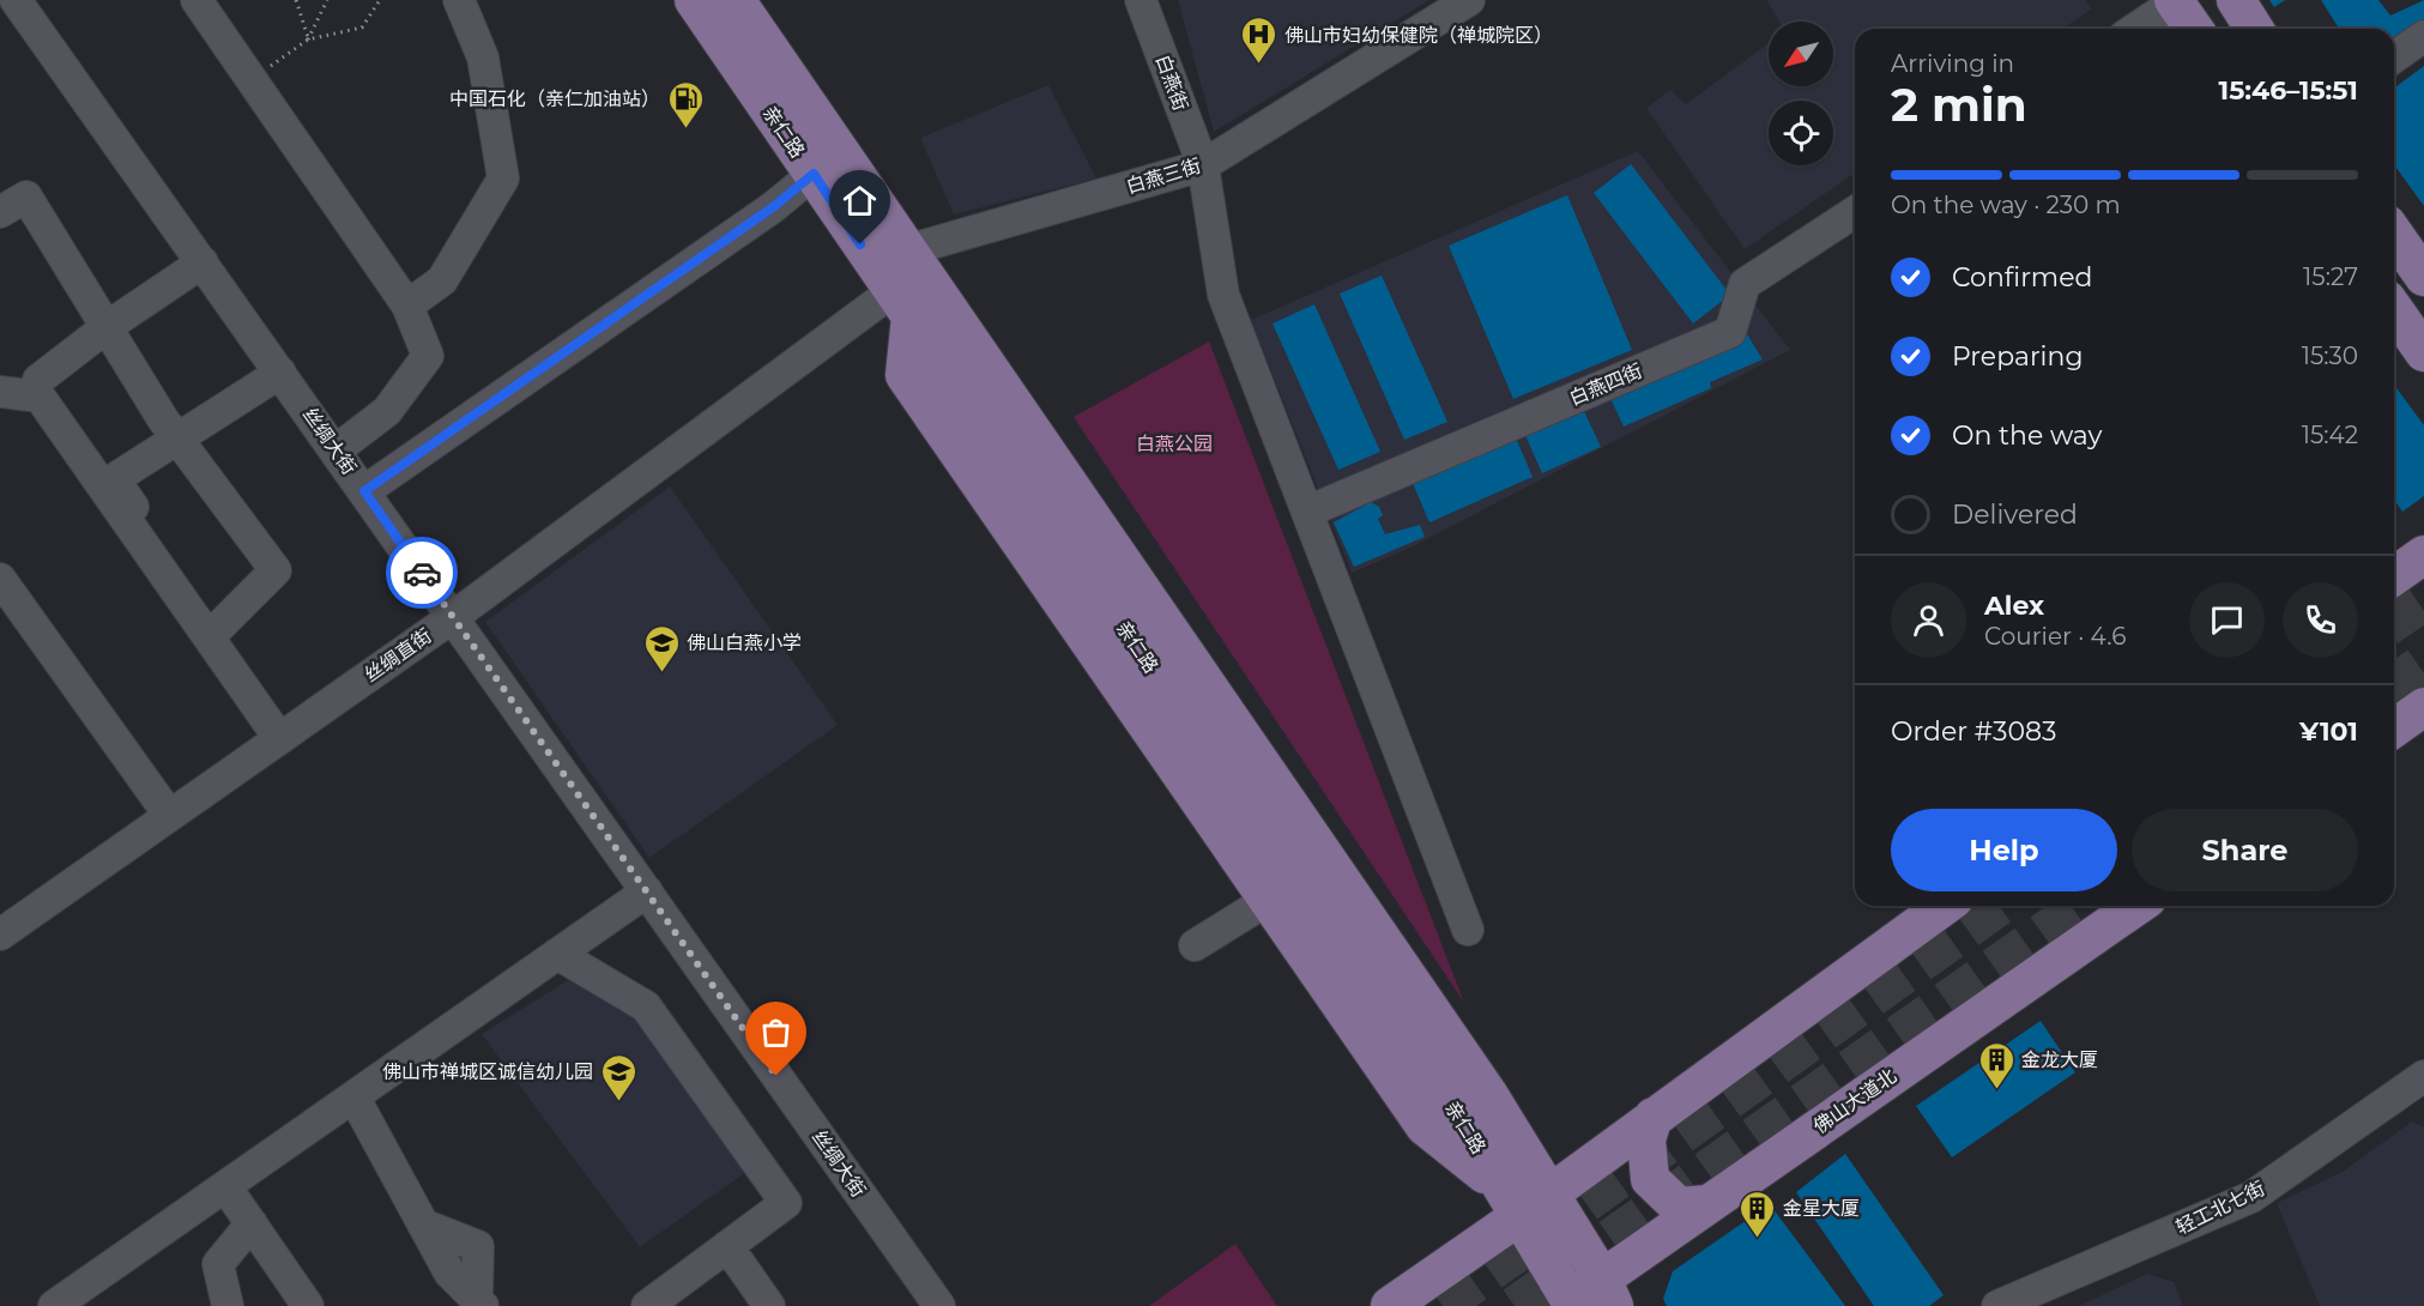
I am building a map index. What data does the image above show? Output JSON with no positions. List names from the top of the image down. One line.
{"streets":{"main road":["亲仁路","佛山大道北"],"street":["白燕街","白燕三街","白燕四街","丝绸大街","丝绸直街","轻工北七街"]},"crossings":[["白燕街","白燕三街"],["白燕街","白燕四街"],["亲仁路","白燕三街"],["亲仁路","丝绸直街"],["亲仁路","佛山大道北"],["丝绸大街","丝绸直街"]],"parks":["白燕公园"],"places":{"hospital":["佛山市妇幼保健院（禅城院区）"],"fuel station":["中国石化（亲仁加油站）"],"school or university":["佛山白燕小学","佛山市禅城区诚信幼儿园"],"building":["金龙大厦","金星大厦"]},"north":"bottom left","page":{"heading":["2 min","Arriving in","15:46–15:51"],"panel":["Alex","Courier · 4.6","Order #3083","¥101"],"bar":"On the way · 230 m","list":[["Confirmed","15:27"],["Preparing","15:30"],["On the way","15:42"],"Delivered"],"buttons":["Help","Share"]}}
